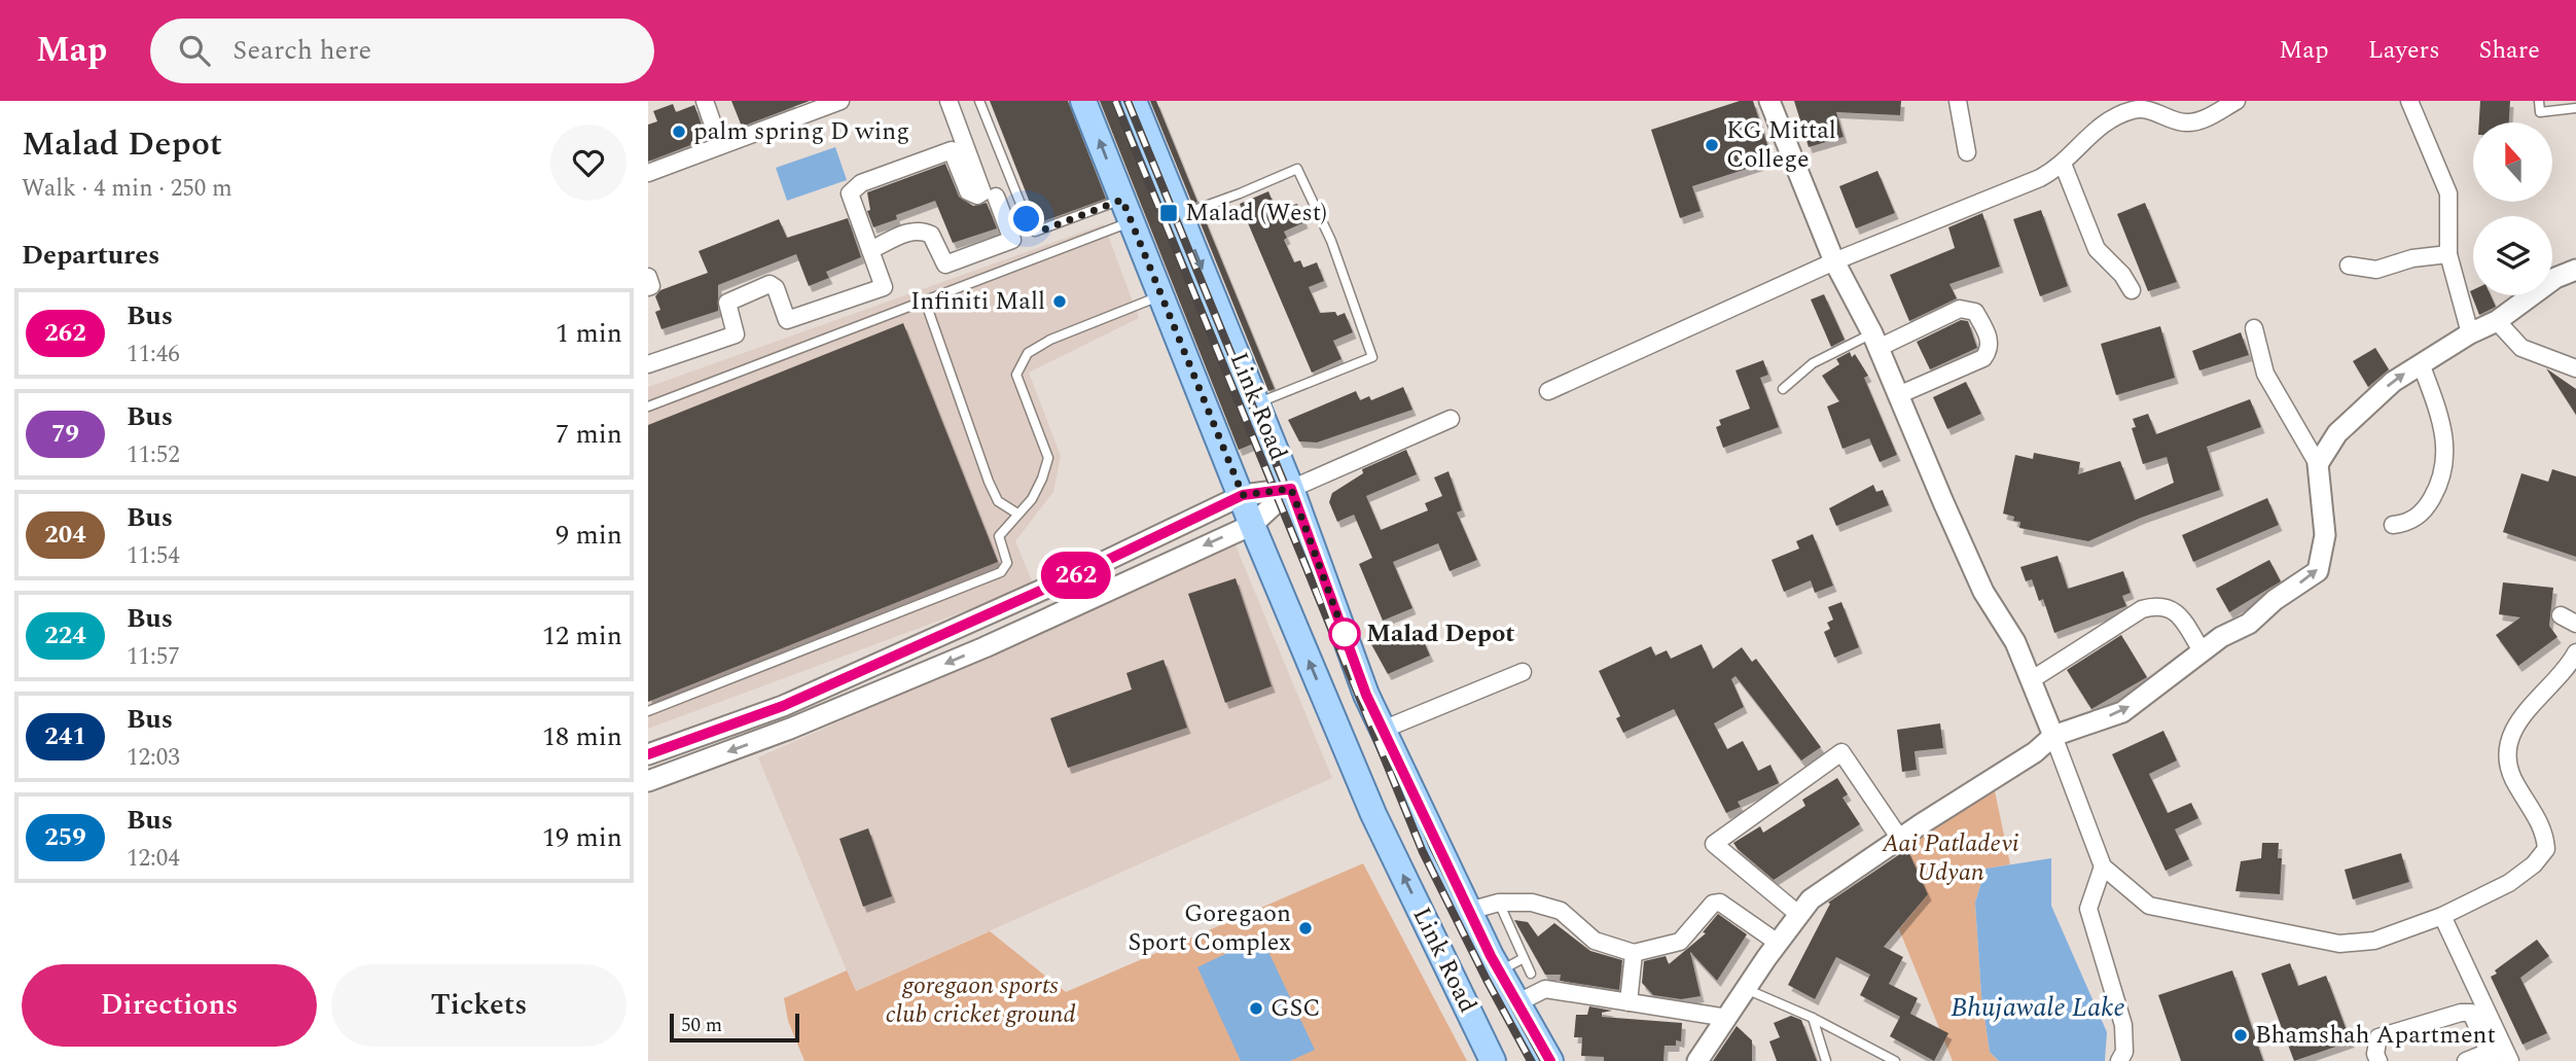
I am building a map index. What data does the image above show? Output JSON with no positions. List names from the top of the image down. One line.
{"streets":{"main road":["Link Road"]},"water":["Bhujawale Lake"],"parks":["Aai Patladevi Udyan","goregaon sports club cricket ground"],"places":{"other":["palm spring D wing","KG Mittal College","Infiniti Mall","Malad Depot","Goregaon Sport Complex","GSC","Bhamshah Apartment"],"transit":["Malad (West)"]},"lines":["bus line 262"],"scale_bar":"50 m","north":"top","page":{"header":"Map","search":"Search here","nav":["Map","Layers","Share"],"heading":[["Malad Depot","Walk · 4 min · 250 m"],"Departures"],"on_map":"262","list":[{"mark":"262","name":"Bus","note":"11:46","value":"1 min"},{"mark":"79","name":"Bus","note":"11:52","value":"7 min"},{"mark":"204","name":"Bus","note":"11:54","value":"9 min"},{"mark":"224","name":"Bus","note":"11:57","value":"12 min"},{"mark":"241","name":"Bus","note":"12:03","value":"18 min"},{"mark":"259","name":"Bus","note":"12:04","value":"19 min"}],"buttons":["Directions","Tickets"],"scale":"50 m"}}
